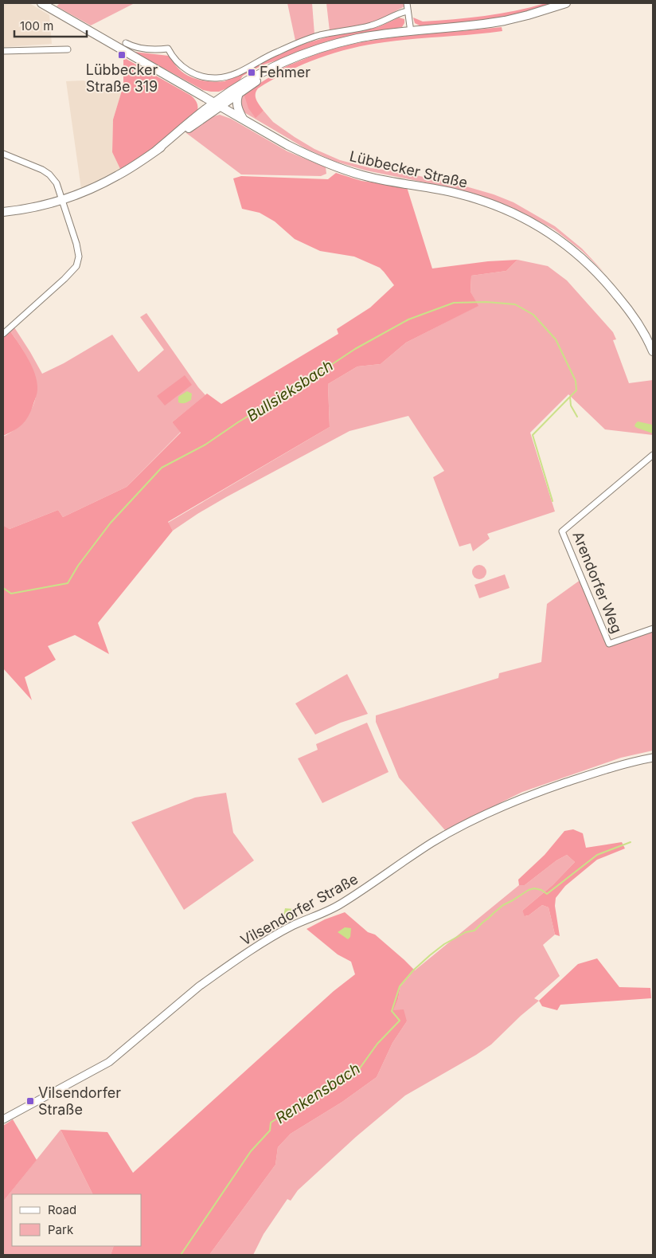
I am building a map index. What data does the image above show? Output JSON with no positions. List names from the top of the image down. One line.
{"streets":{"main road":["Lübbecker Straße"],"street":["Arendorfer Weg","Vilsendorfer Straße"]},"water":["Bullsieksbach","Renkensbach"],"places":{"transit":["Lübbecker Straße 319","Fehmer","Vilsendorfer Straße"]},"legend":["Road","Park"],"scale_bar":"100 m"}
